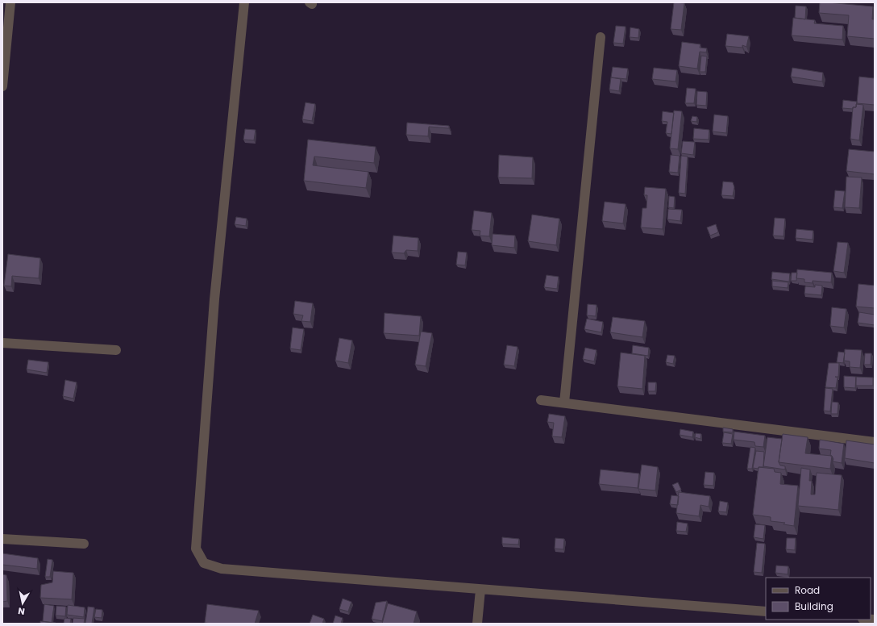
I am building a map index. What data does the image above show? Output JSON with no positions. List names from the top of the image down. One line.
{"legend":["Road","Building"],"north":"bottom"}
